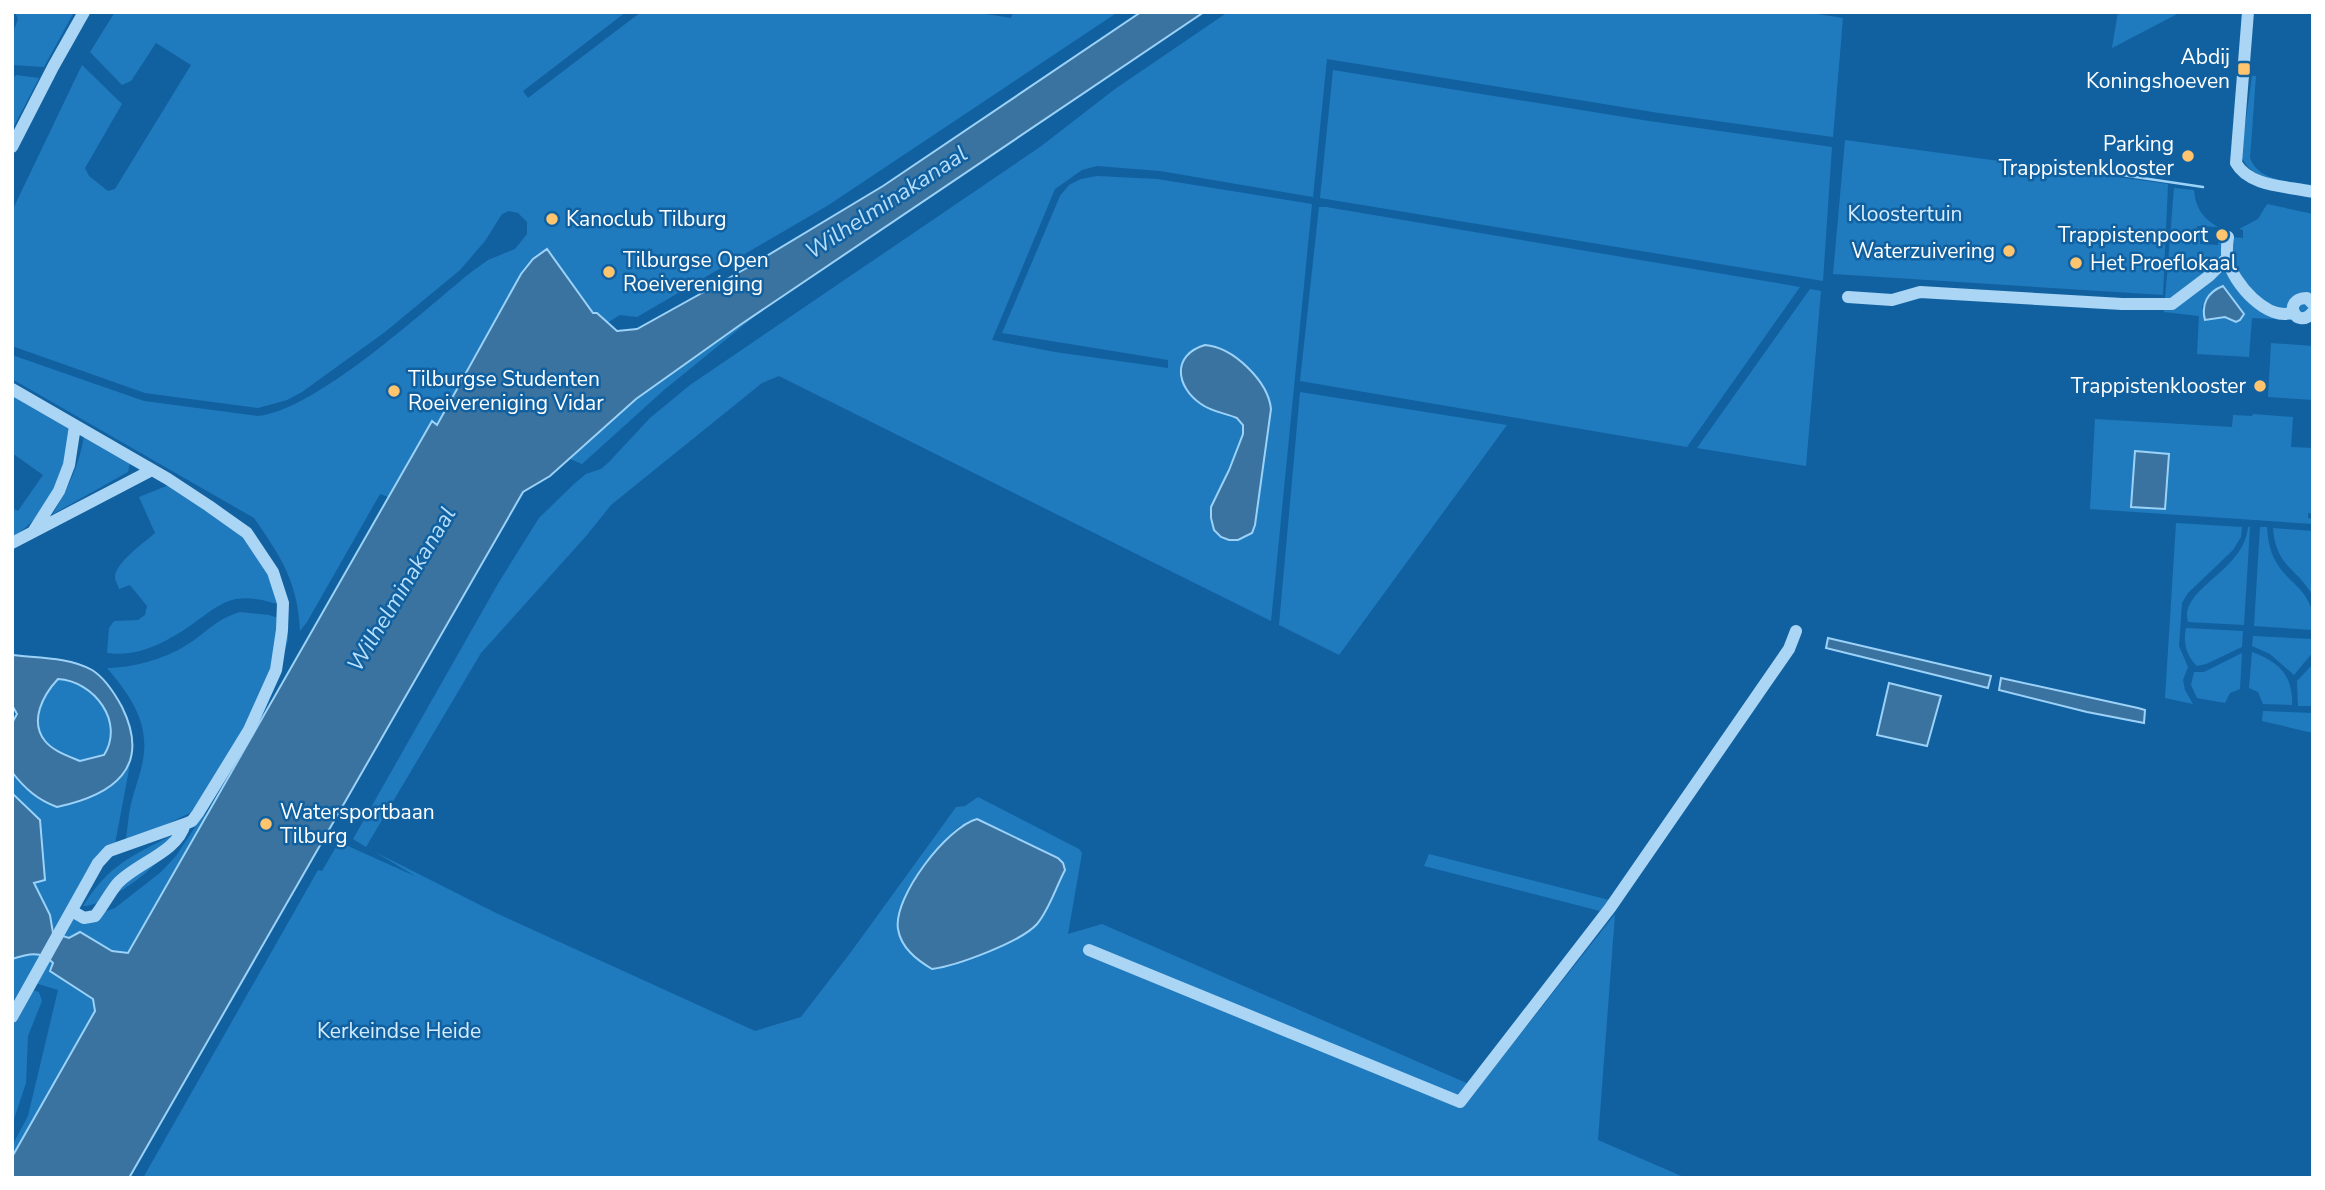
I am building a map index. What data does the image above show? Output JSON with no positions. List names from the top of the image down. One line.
{"water":["Wilhelminakanaal"],"parks":["Kloostertuin","Kerkeindse Heide"],"places":{"transit":["Abdij Koningshoeven"],"other":["Parking Trappistenklooster","Kanoclub Tilburg","Trappistenpoort","Waterzuivering","Het Proeflokaal","Tilburgse Open Roeivereniging","Trappistenklooster","Tilburgse Studenten Roeivereniging Vidar","Watersportbaan Tilburg"]}}
